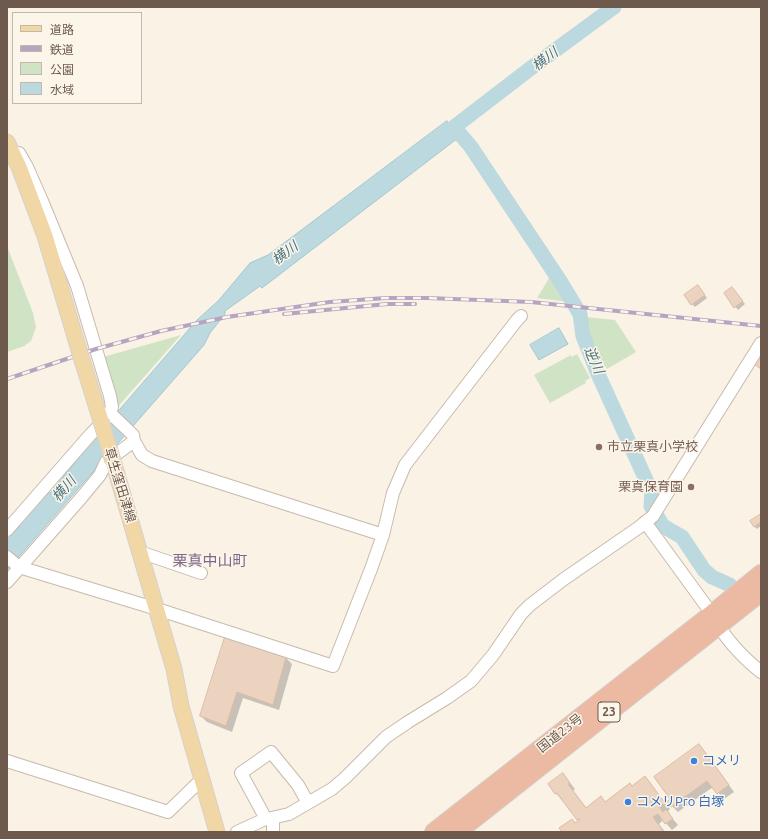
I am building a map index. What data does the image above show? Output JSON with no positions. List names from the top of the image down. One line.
{"streets":{"highway":["23","国道23号"],"main road":["草生窪田津線"]},"districts":["栗真中山町"],"water":["横川","逆川"],"places":["市立栗真小学校","栗真保育園","コメリ","コメリPro 白塚"],"legend":["道路","鉄道","公園","水域"]}
